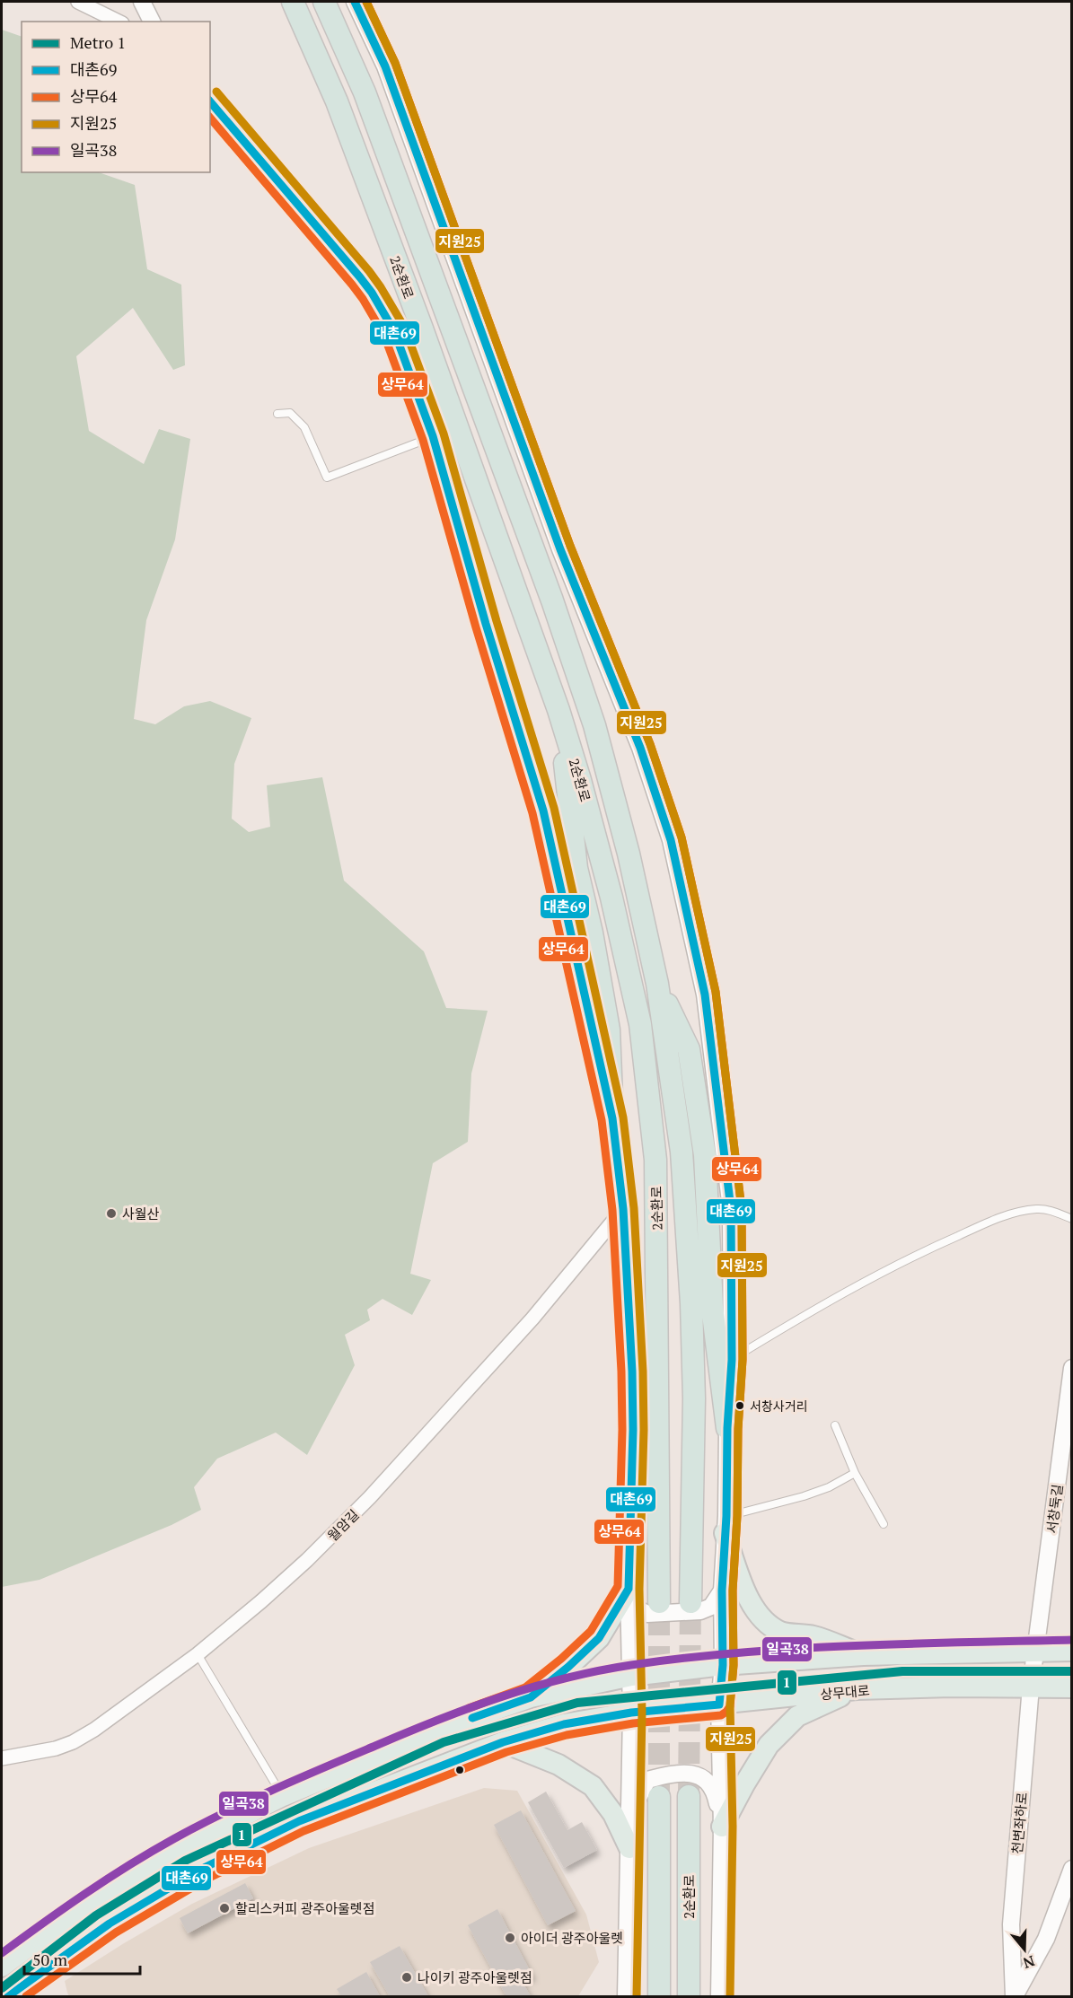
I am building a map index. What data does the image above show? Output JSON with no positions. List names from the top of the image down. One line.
{"streets":{"highway":["2순환로"],"main road":["상무대로"],"street":["서창둑길","월암길","천변좌하로"]},"crossings":[["서창둑길","천변좌하로"],["상무대로","천변좌하로"]],"places":["사월산","서창사거리","할리스커피 광주아울렛점","아이더 광주아울렛","나이키 광주아울렛점"],"lines":["transit line 대촌69","transit line 상무64","transit line 지원25","transit line 일곡38","metro line 1"],"legend":["Metro 1","대촌69","상무64","지원25","일곡38"],"scale_bar":"50 m","north":"bottom"}
